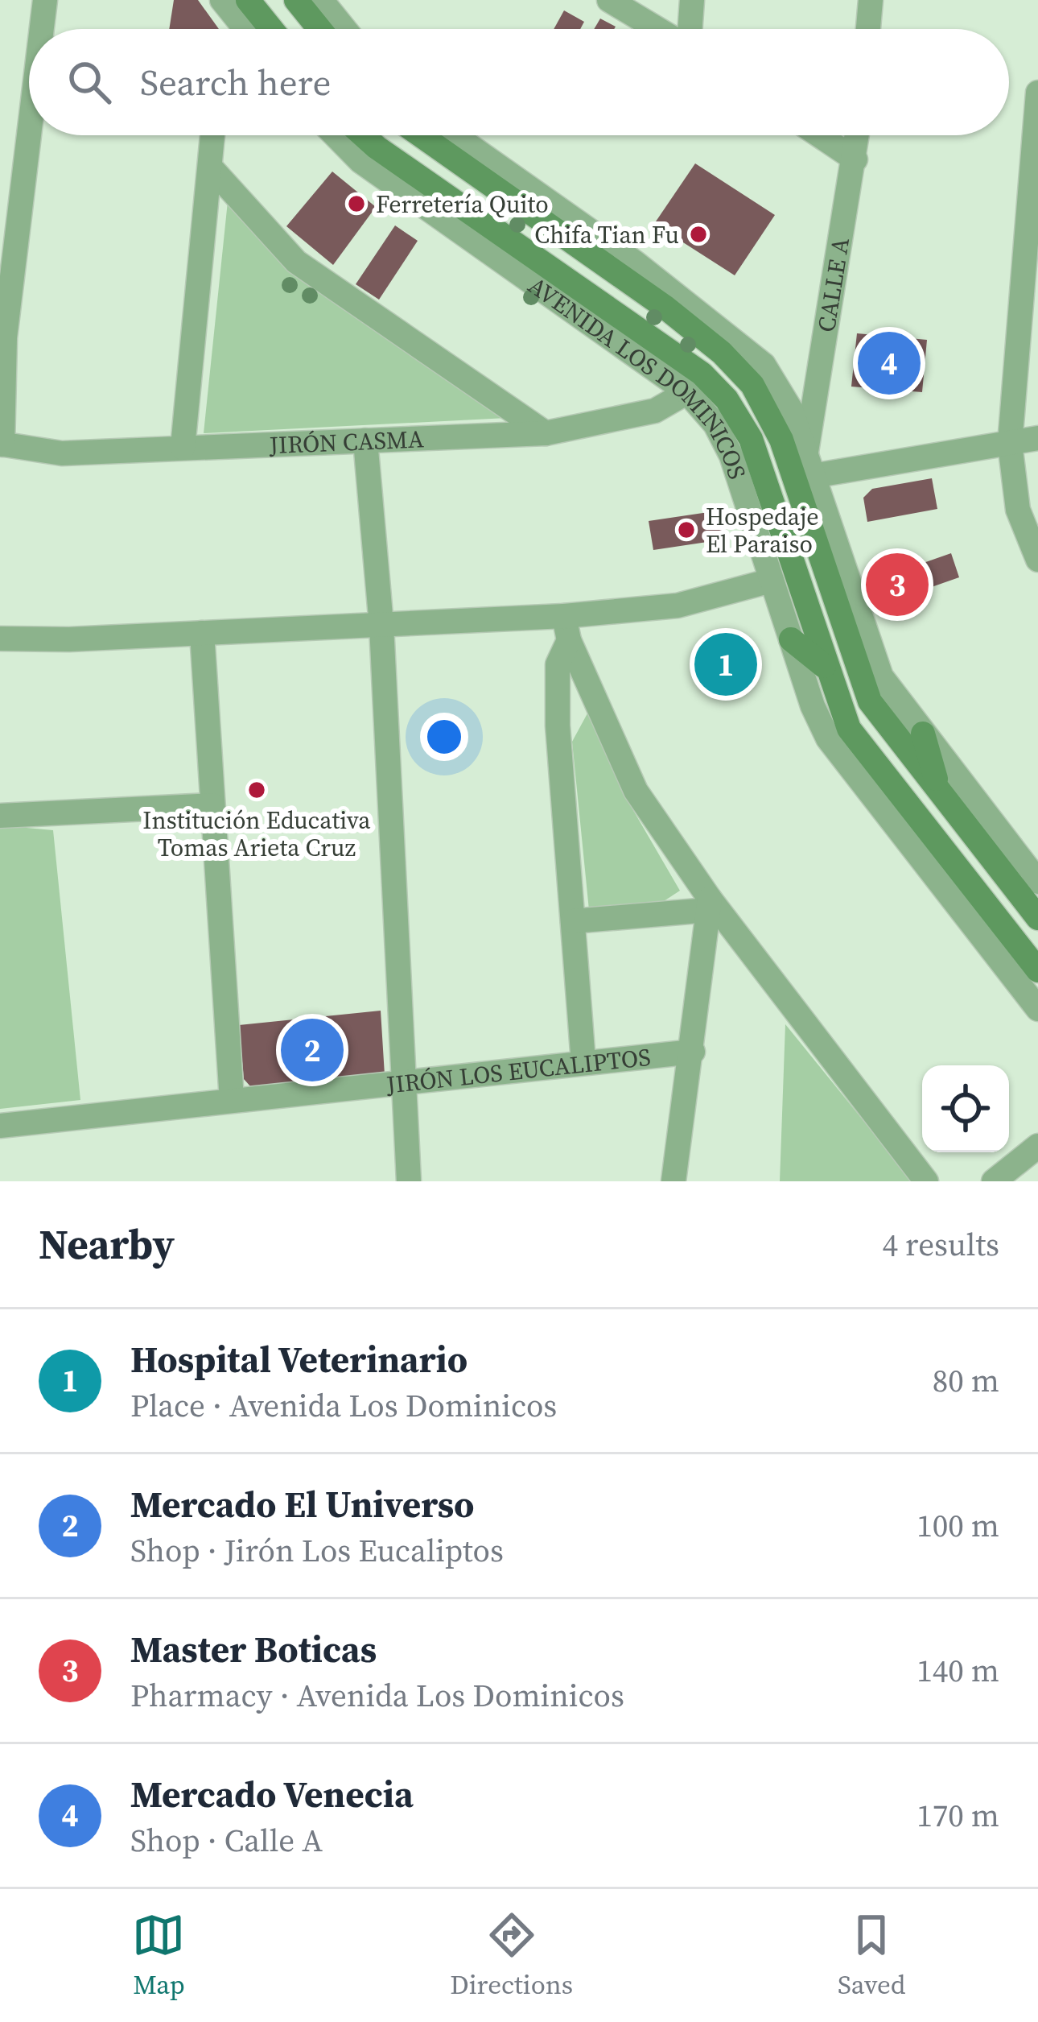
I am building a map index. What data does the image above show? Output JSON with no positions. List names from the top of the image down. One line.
{"streets":{"main road":["AVENIDA LOS DOMINICOS"],"street":["CALLE A","JIRÓN CASMA","JIRÓN LOS EUCALIPTOS"]},"crossings":[["AVENIDA LOS DOMINICOS","JIRÓN CASMA"]],"places":["Ferretería Quito","Chifa Tian Fu","Hospedaje El Paraiso","Institución Educativa Tomas Arieta Cruz"],"page":{"search":"Search here","pins":["4","3","1","2"],"heading":["Nearby","4 results"],"list":[{"mark":"1","name":"Hospital Veterinario","note":"Place · Avenida Los Dominicos","value":"80 m"},{"mark":"2","name":"Mercado El Universo","note":"Shop · Jirón Los Eucaliptos","value":"100 m"},{"mark":"3","name":"Master Boticas","note":"Pharmacy · Avenida Los Dominicos","value":"140 m"},{"mark":"4","name":"Mercado Venecia","note":"Shop · Calle A","value":"170 m"}],"nav":["Map","Directions","Saved"]}}
